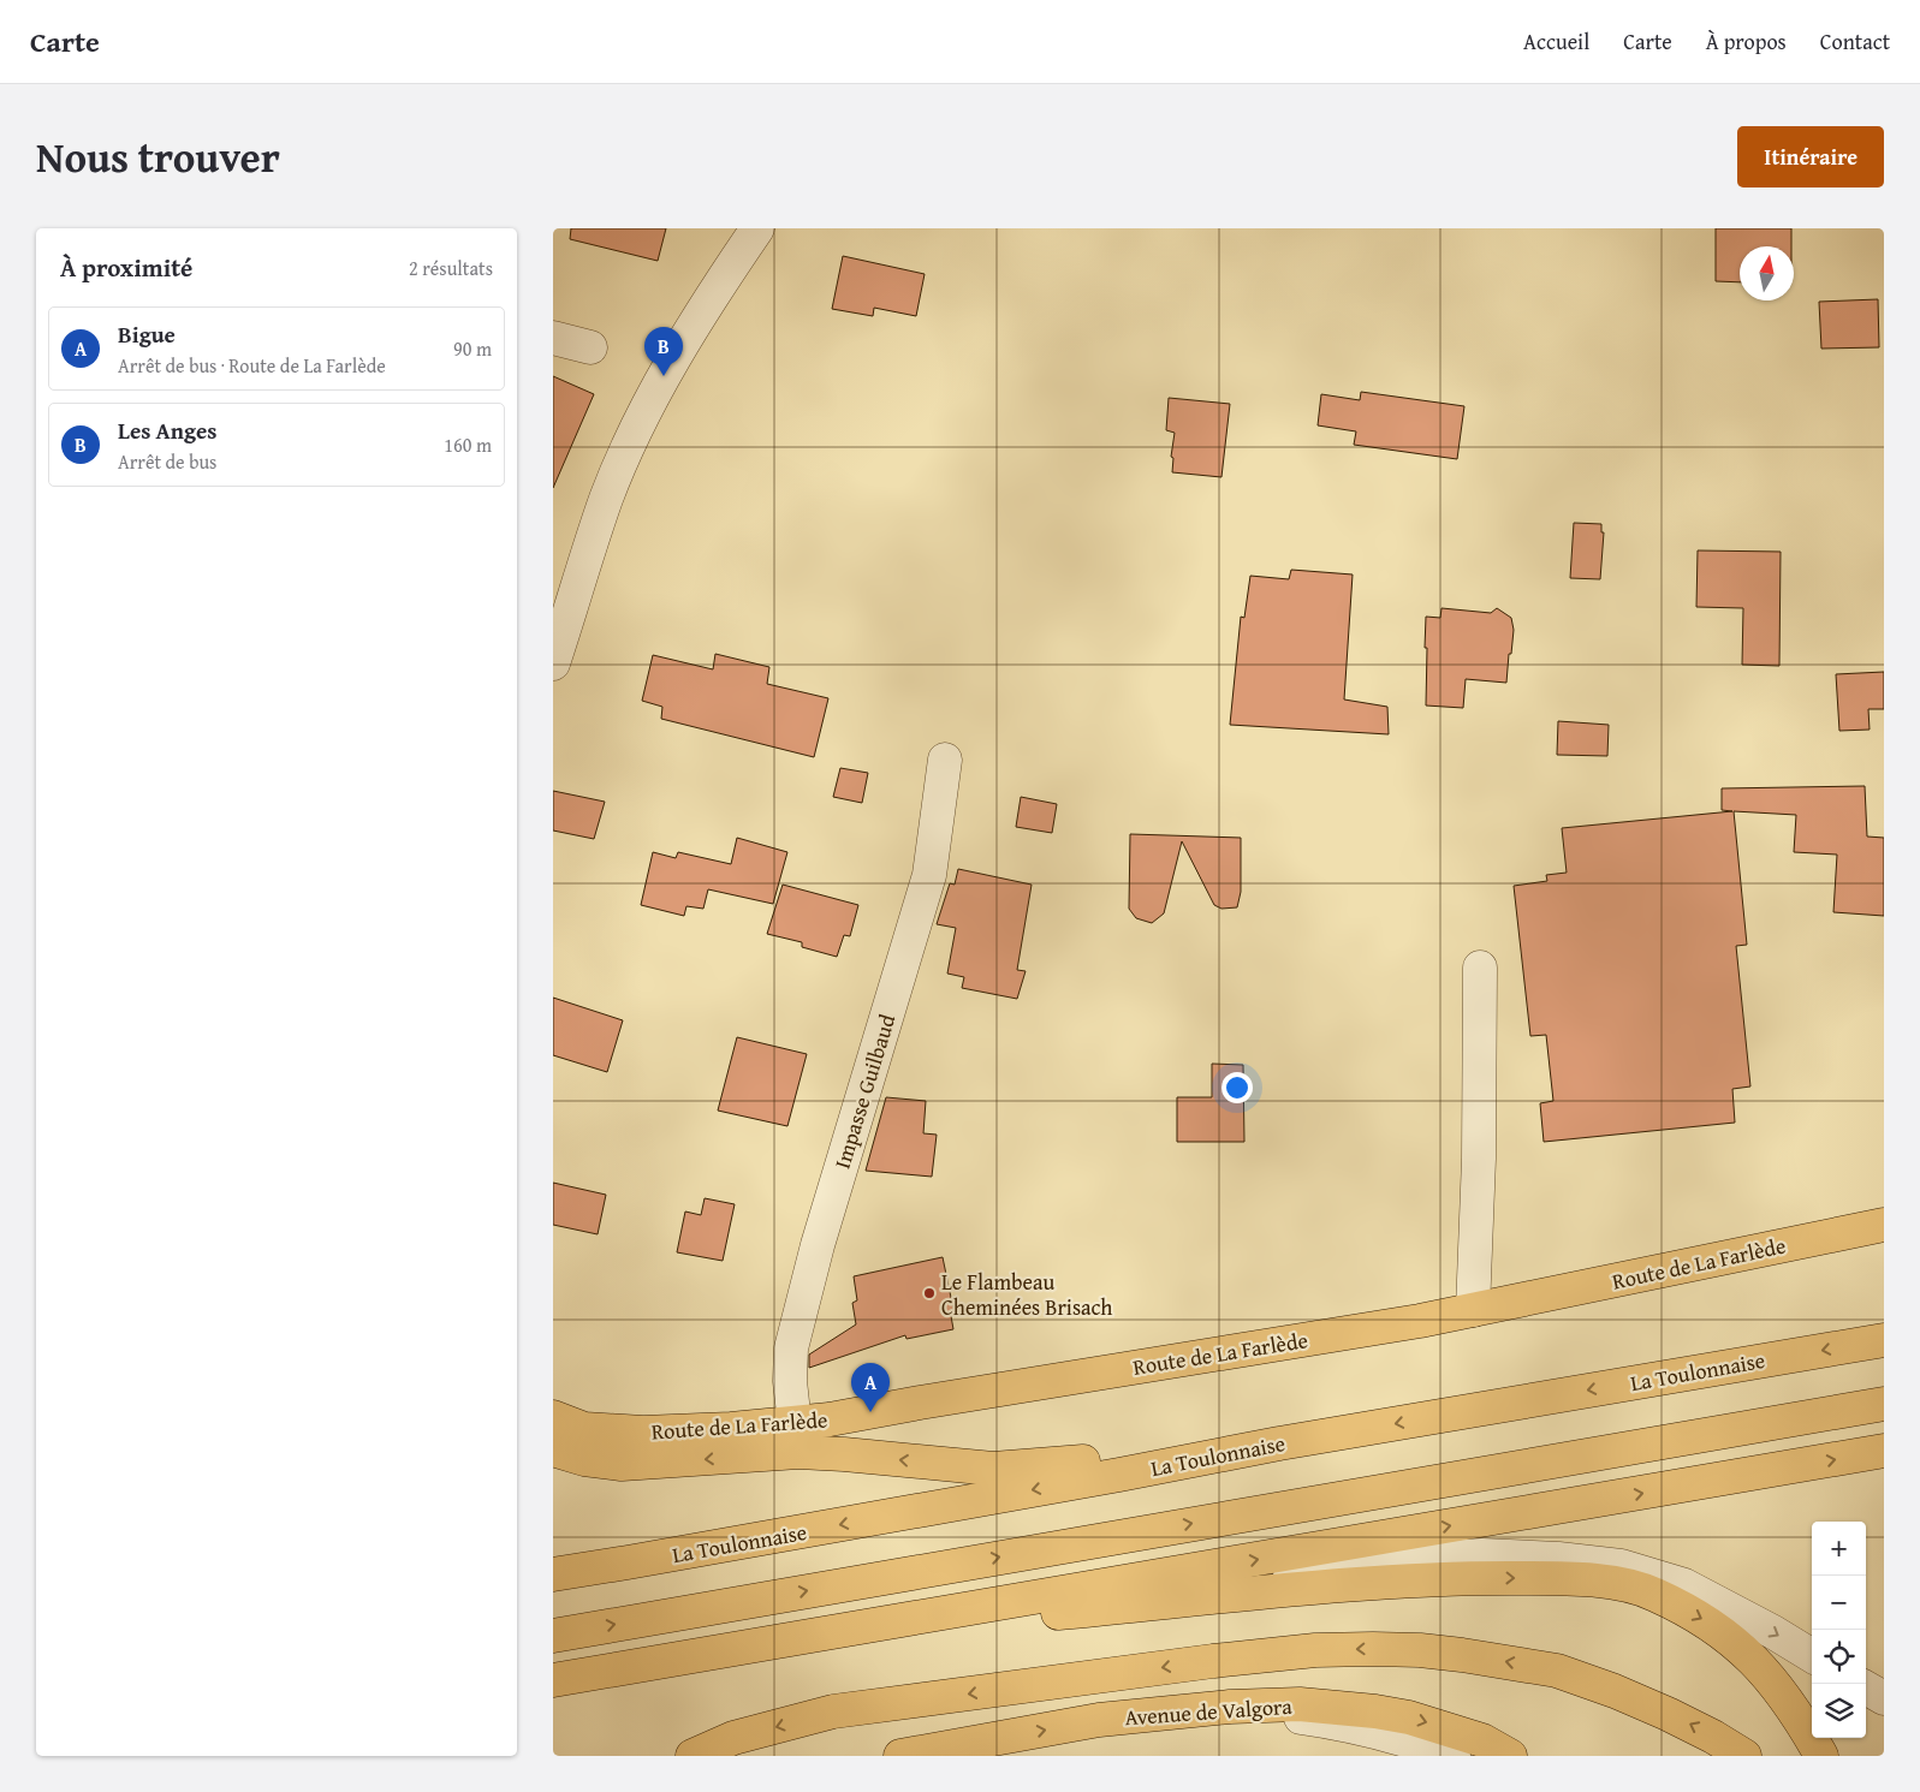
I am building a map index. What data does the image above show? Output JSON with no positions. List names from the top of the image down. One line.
{"streets":{"main road":["Route de La Farlède","La Toulonnaise","Avenue de Valgora"],"street":["Impasse Guilbaud"]},"crossings":[["Impasse Guilbaud","Route de La Farlède"]],"places":["Le Flambeau Cheminées Brisach"],"north":"top","page":{"header":"Carte","nav":["Accueil","Carte","À propos","Contact"],"title":"Nous trouver","buttons":"Itinéraire","heading":["À proximité","2 résultats"],"list":[{"mark":"A","name":"Bigue","note":"Arrêt de bus · Route de La Farlède","value":"90 m"},{"mark":"B","name":"Les Anges","note":"Arrêt de bus","value":"160 m"}],"pins":["B","A"],"map_buttons":["+","−"]}}
